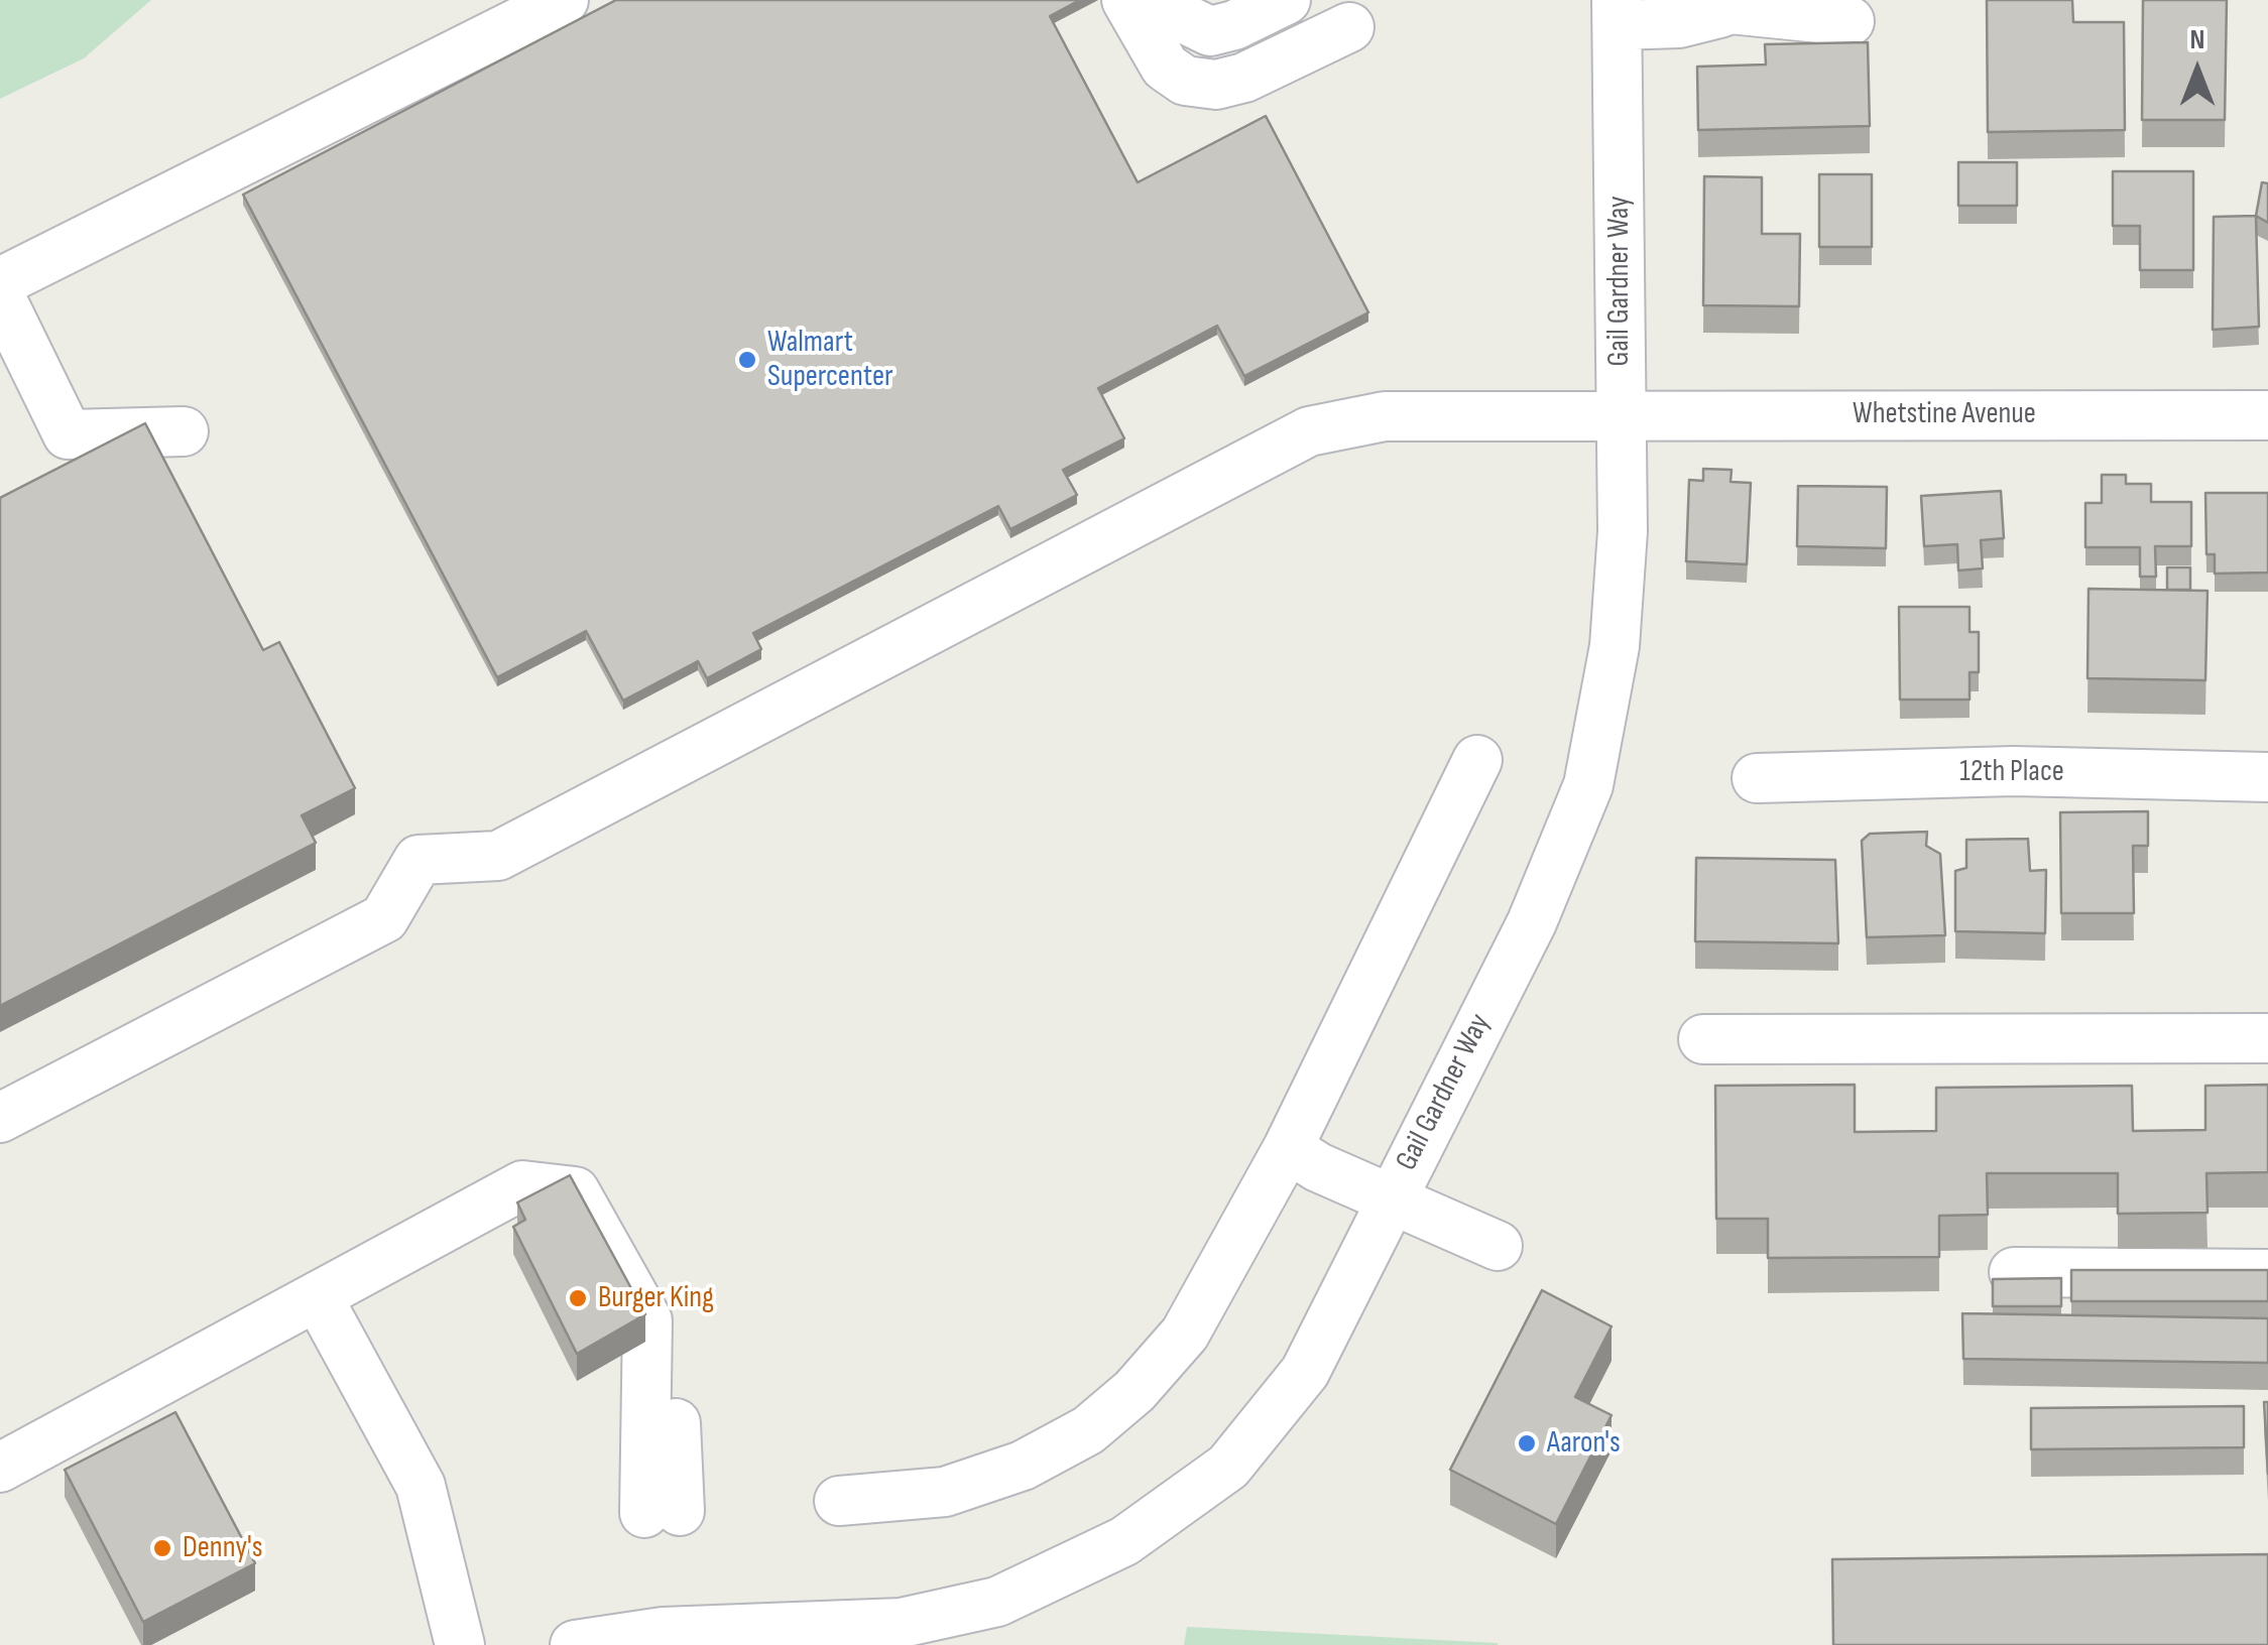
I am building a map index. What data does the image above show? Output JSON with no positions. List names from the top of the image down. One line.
{"streets":{"street":["Gail Gardner Way","Whetstine Avenue","12th Place"]},"crossings":[["Gail Gardner Way","Whetstine Avenue"]],"places":["Walmart Supercenter","Burger King","Aaron's","Denny's"],"north":"top"}
